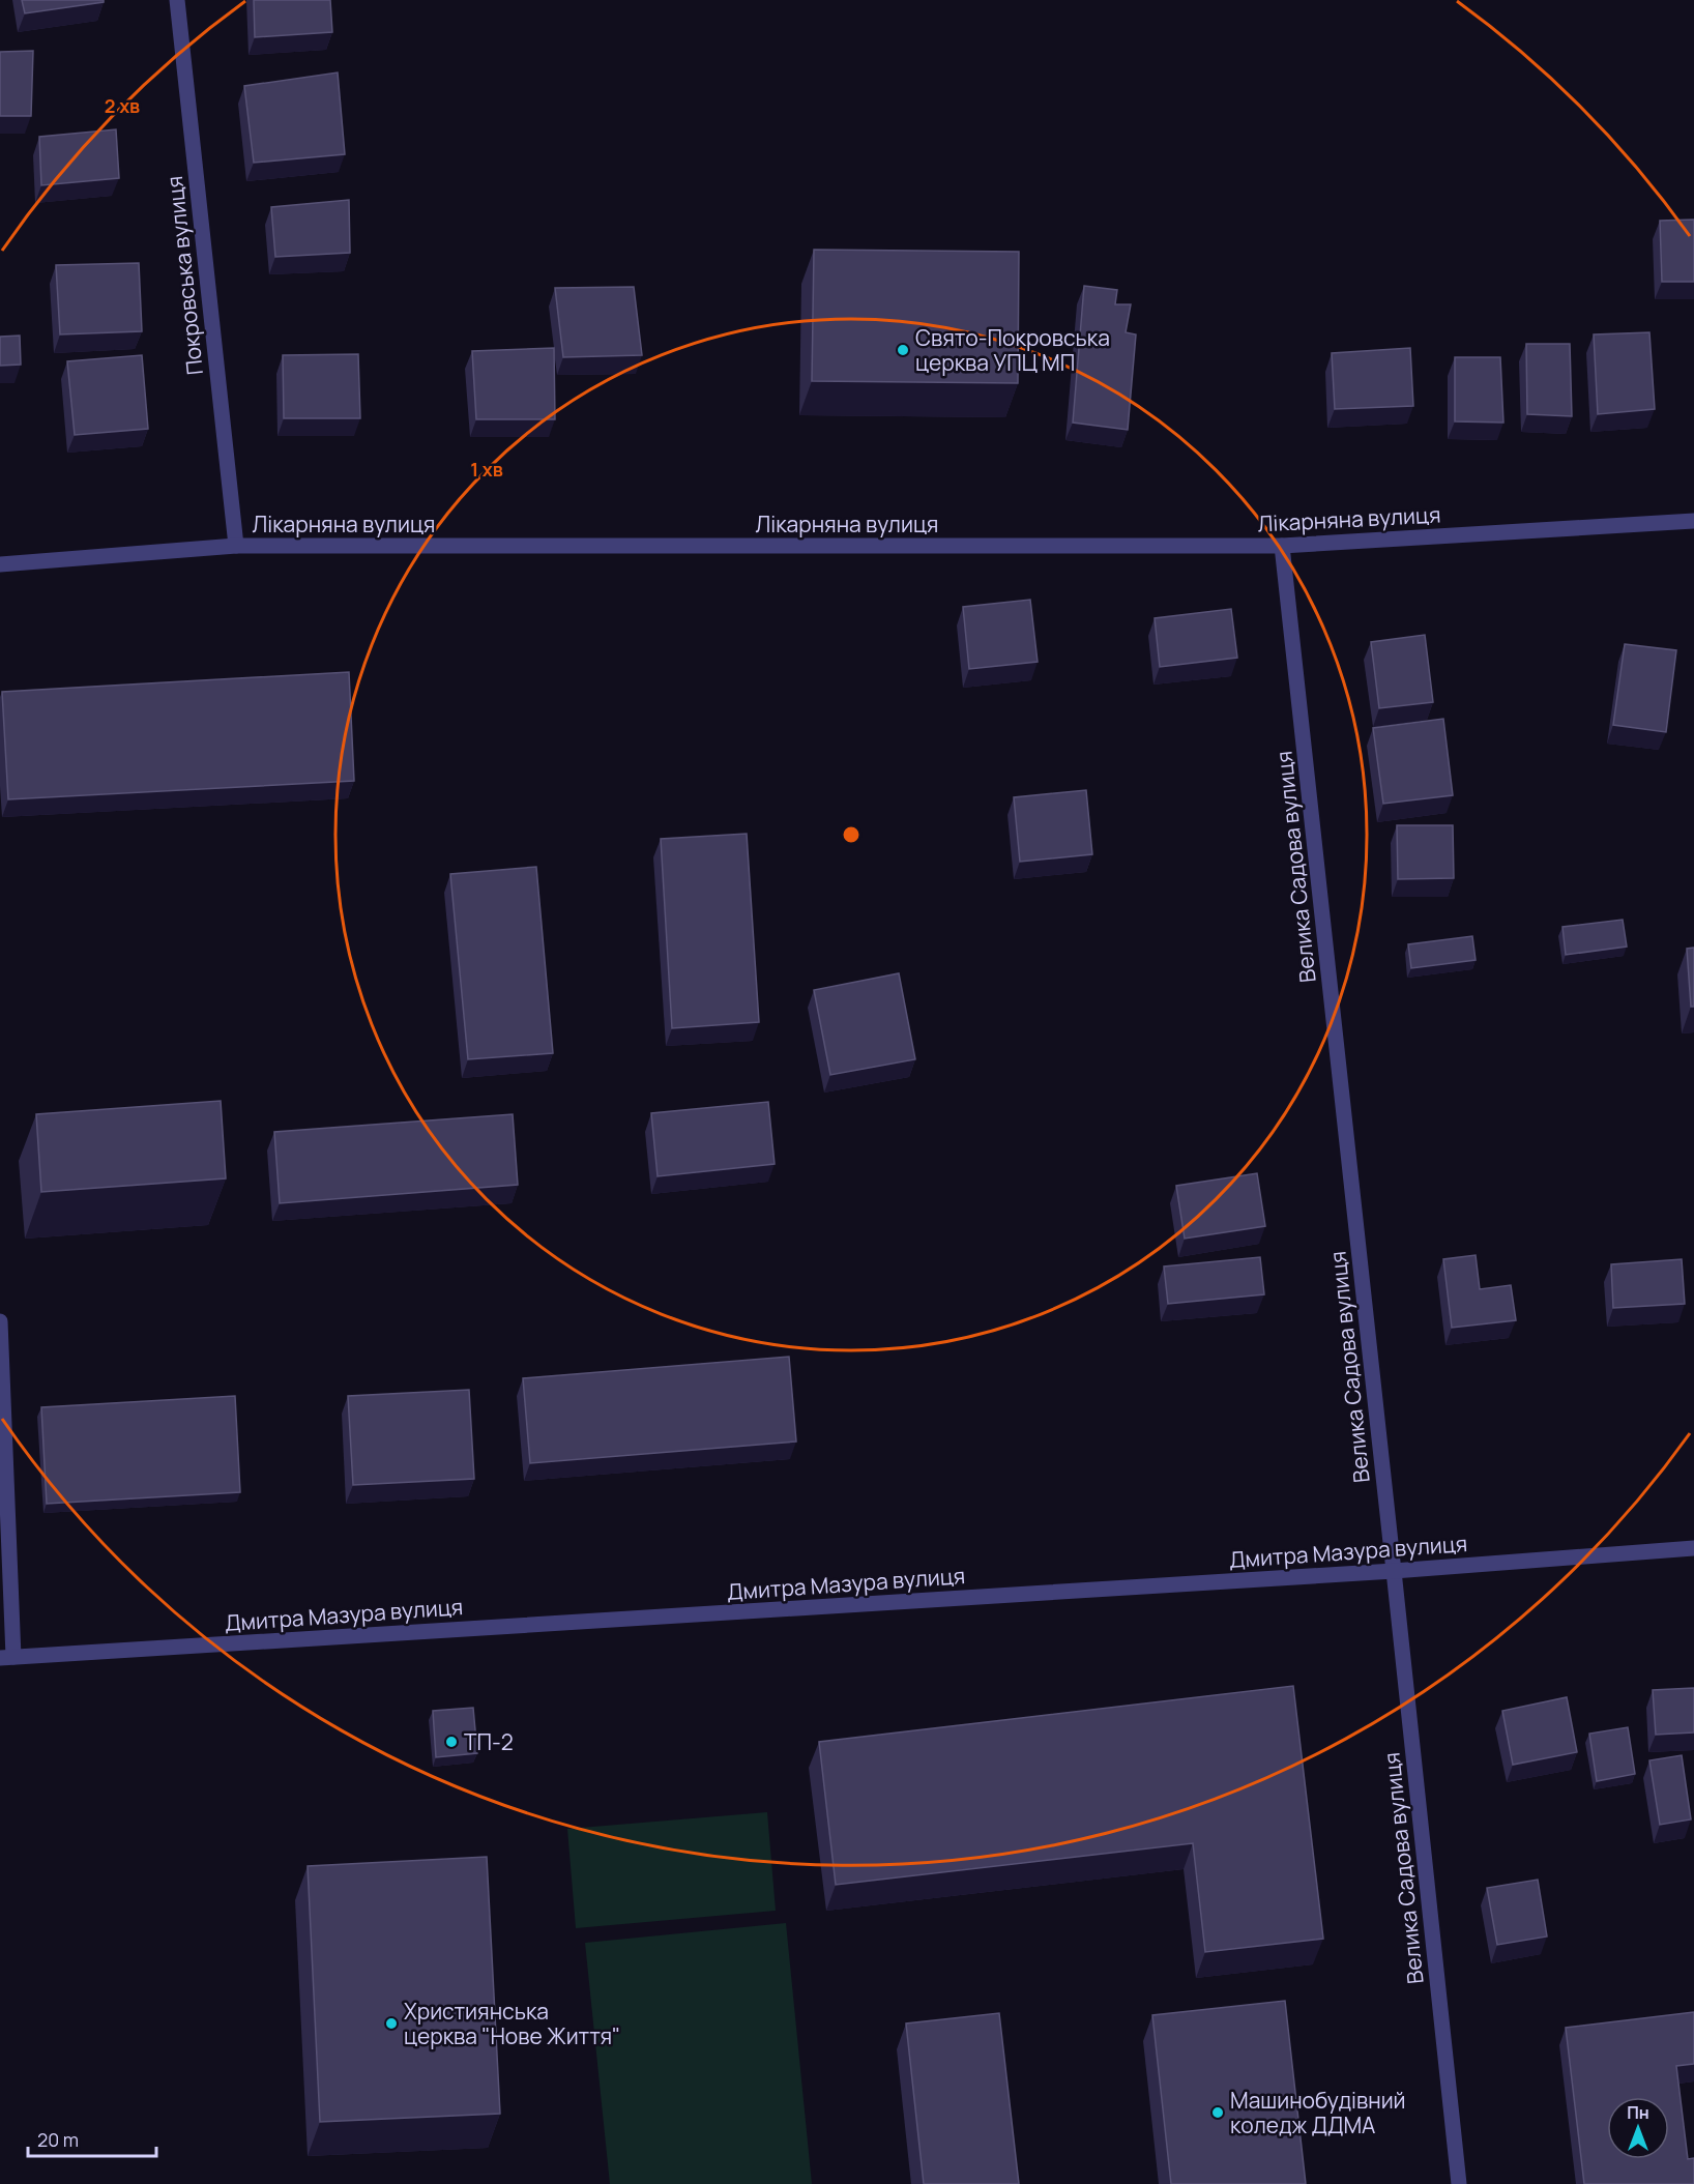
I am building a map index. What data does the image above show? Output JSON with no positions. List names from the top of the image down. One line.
{"streets":{"street":["Покровська вулиця","Лікарняна вулиця","Велика Садова вулиця","Дмитра Мазура вулиця"]},"crossings":[["Покровська вулиця","Лікарняна вулиця"],["Лікарняна вулиця","Велика Садова вулиця"],["Велика Садова вулиця","Дмитра Мазура вулиця"]],"places":["Свято-Покровська церква УПЦ МП","ТП-2","Християнська церква \"Нове Життя\"","Машинобудівний коледж ДДМА"],"scale_bar":"20 m","north":"top","rings":["2 хв","1 хв"]}
